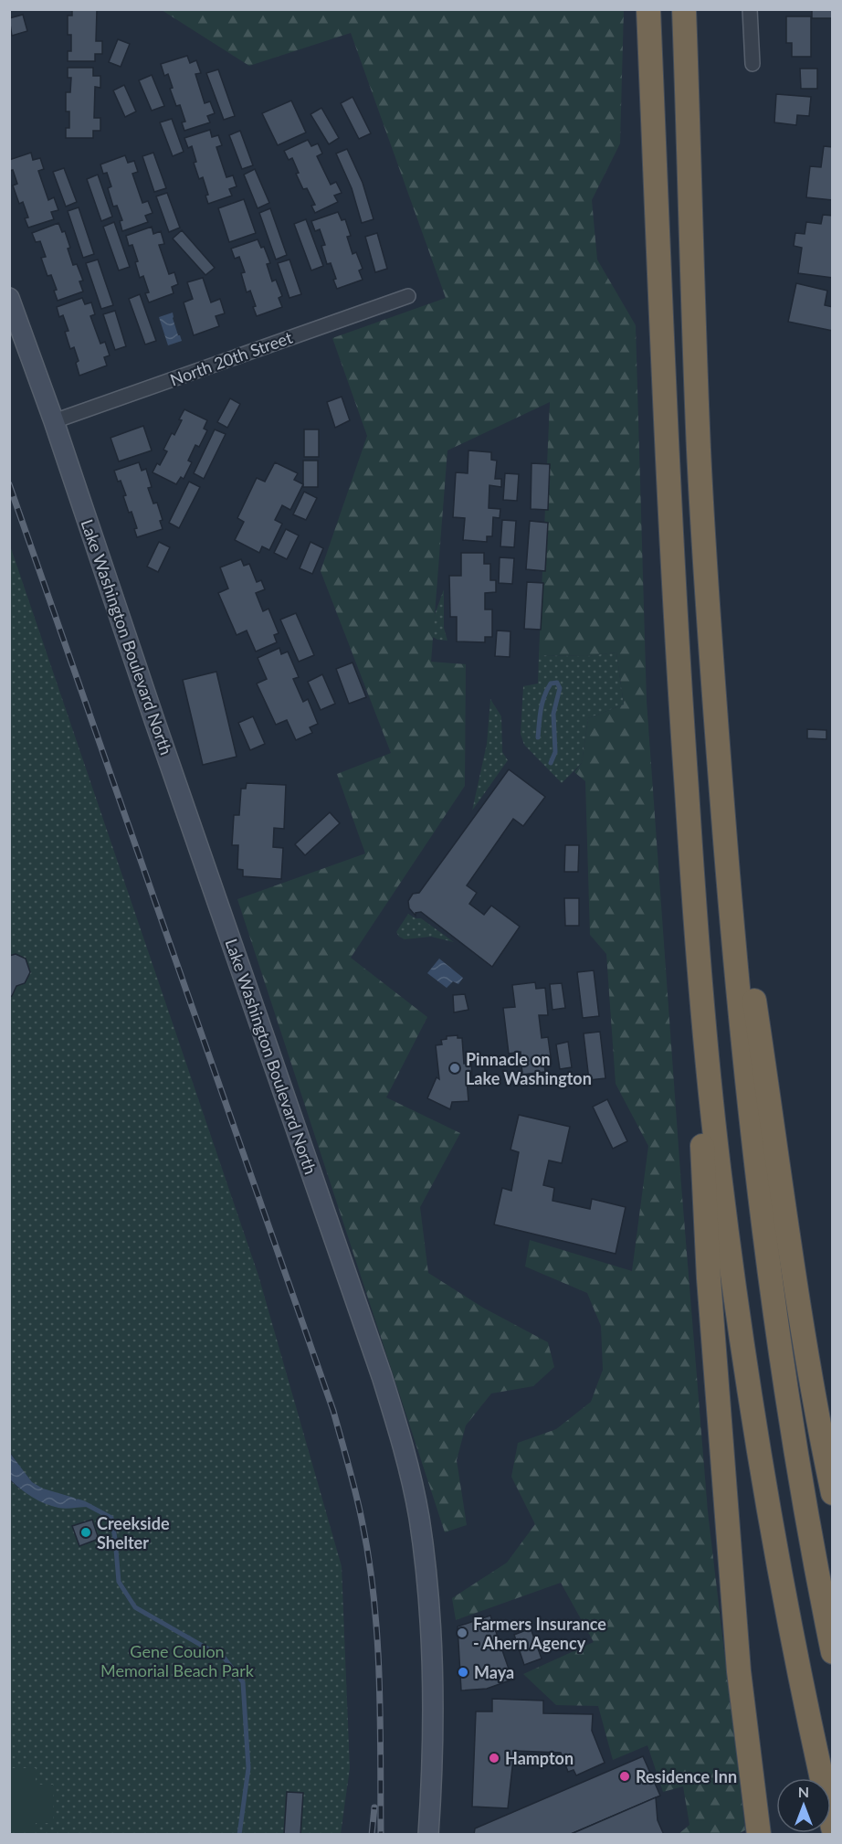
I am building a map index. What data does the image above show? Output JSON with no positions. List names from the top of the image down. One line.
{"streets":{"street":["North 20th Street","Lake Washington Boulevard North"]},"crossings":[["North 20th Street","Lake Washington Boulevard North"]],"parks":["Gene Coulon Memorial Beach Park"],"places":["Pinnacle on Lake Washington","Creekside Shelter","Farmers Insurance - Ahern Agency","Maya","Hampton","Residence Inn"],"north":"top"}
